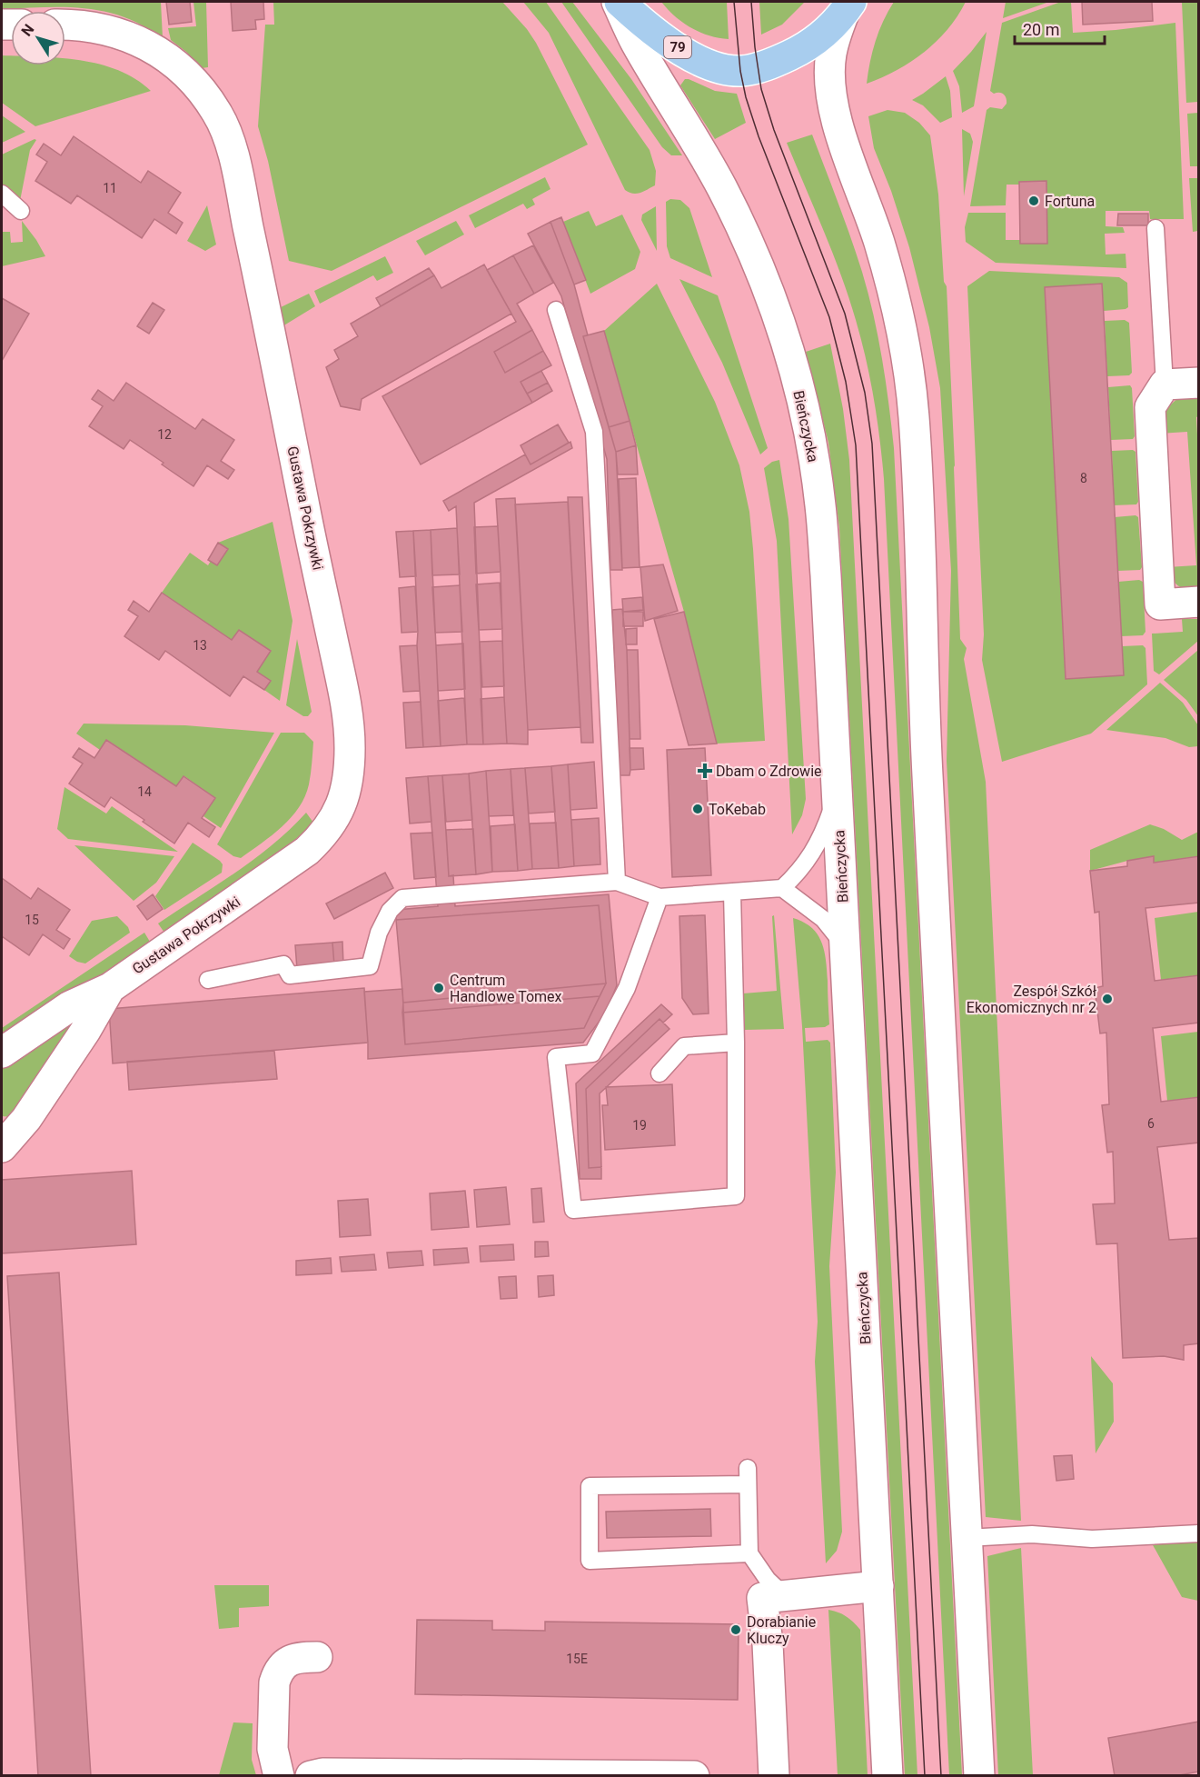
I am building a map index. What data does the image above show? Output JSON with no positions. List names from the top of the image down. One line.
{"streets":{"main road":["79","Bieńczycka","Gustawa Pokrzywki"]},"crossings":[["79","Bieńczycka"]],"places":{"other":["Fortuna","ToKebab","Centrum Handlowe Tomex","Zespół Szkół Ekonomicznych nr 2","Dorabianie Kluczy"],"health":["Dbam o Zdrowie"]},"house_numbers":["11","12","8","13","14","15","6","19","15E"],"scale_bar":"20 m","north":"top left"}
